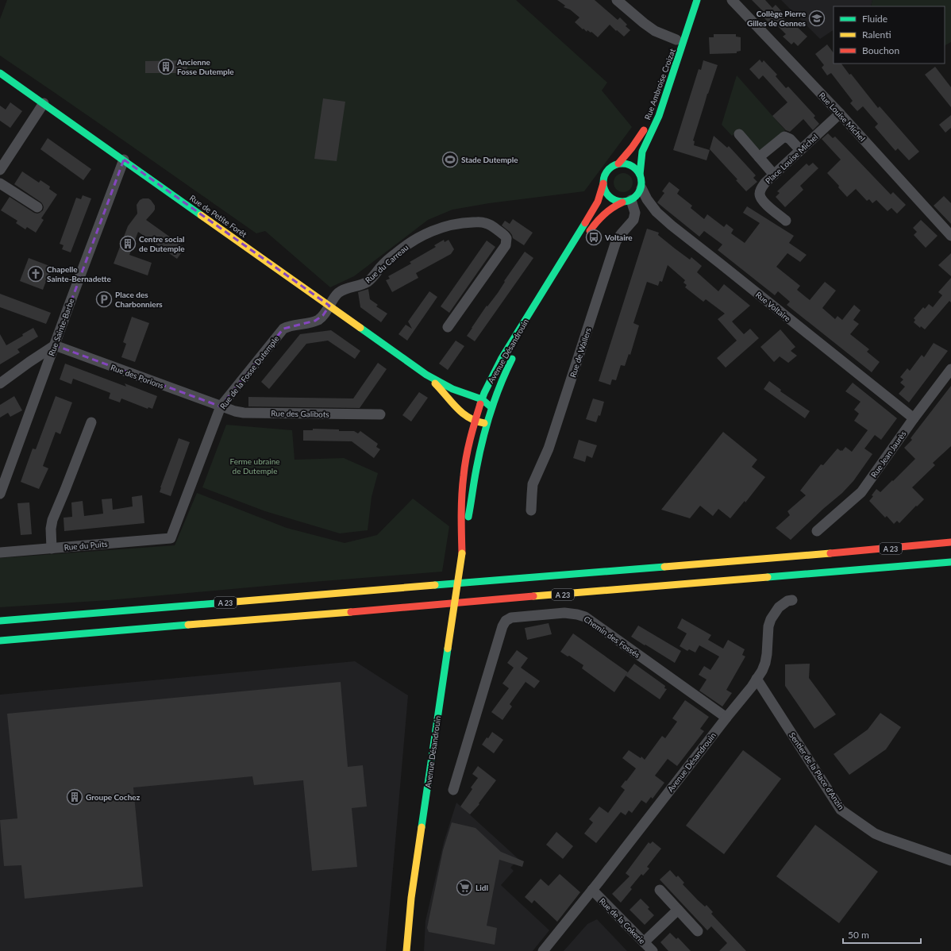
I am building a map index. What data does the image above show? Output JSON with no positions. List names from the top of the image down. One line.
{"streets":{"main road":["Rue Ambroise Croizat","Rue de Petite Forêt","Avenue Désandrouin","A 23"],"street":["Rue Louise Michel","Place Louise Michel","Rue du Carreau","Rue Voltaire","Rue Sainte-Barbe","Rue de Wallers","Rue de la Fosse Dutemple","Rue des Porions","Rue des Galibots","Rue Jean Jaurès","Rue du Puits","Chemin des Fossés","Sentier de la Place d'Anzin","Rue de la Cokerie"]},"crossings":[["Rue Ambroise Croizat","Rue Voltaire"],["Rue Ambroise Croizat","Avenue Désandrouin"],["Rue Ambroise Croizat","Rue de Wallers"],["Rue Louise Michel","Place Louise Michel"],["Rue de Petite Forêt","Rue du Carreau"],["Rue de Petite Forêt","Rue Sainte-Barbe"],["Rue de Petite Forêt","Avenue Désandrouin"],["Rue de Petite Forêt","Rue de la Fosse Dutemple"],["Rue du Carreau","Rue de la Fosse Dutemple"],["Rue Voltaire","Avenue Désandrouin"],["Rue Voltaire","Rue de Wallers"],["Rue Voltaire","Rue Jean Jaurès"],["Rue Sainte-Barbe","Rue des Porions"],["Avenue Désandrouin","Rue de Wallers"],["Avenue Désandrouin","Chemin des Fossés"],["Avenue Désandrouin","Sentier de la Place d'Anzin"],["Avenue Désandrouin","Rue de la Cokerie"],["Rue de la Fosse Dutemple","Rue des Porions"],["Rue de la Fosse Dutemple","Rue des Galibots"],["Rue de la Fosse Dutemple","Rue du Puits"],["Rue des Porions","Rue des Galibots"]],"parks":["Ferme ubraine de Dutemple"],"places":{"school or university":["Collège Pierre Gilles de Gennes"],"building":["Ancienne Fosse Dutemple","Centre social de Dutemple","Groupe Cochez"],"sports":["Stade Dutemple"],"bus stop":["Voltaire"],"church":["Chapelle Sainte-Bernadette"],"parking":["Place des Charbonniers"],"supermarket":["Lidl"]},"legend":["Fluide","Ralenti","Bouchon"],"scale_bar":"50 m"}
